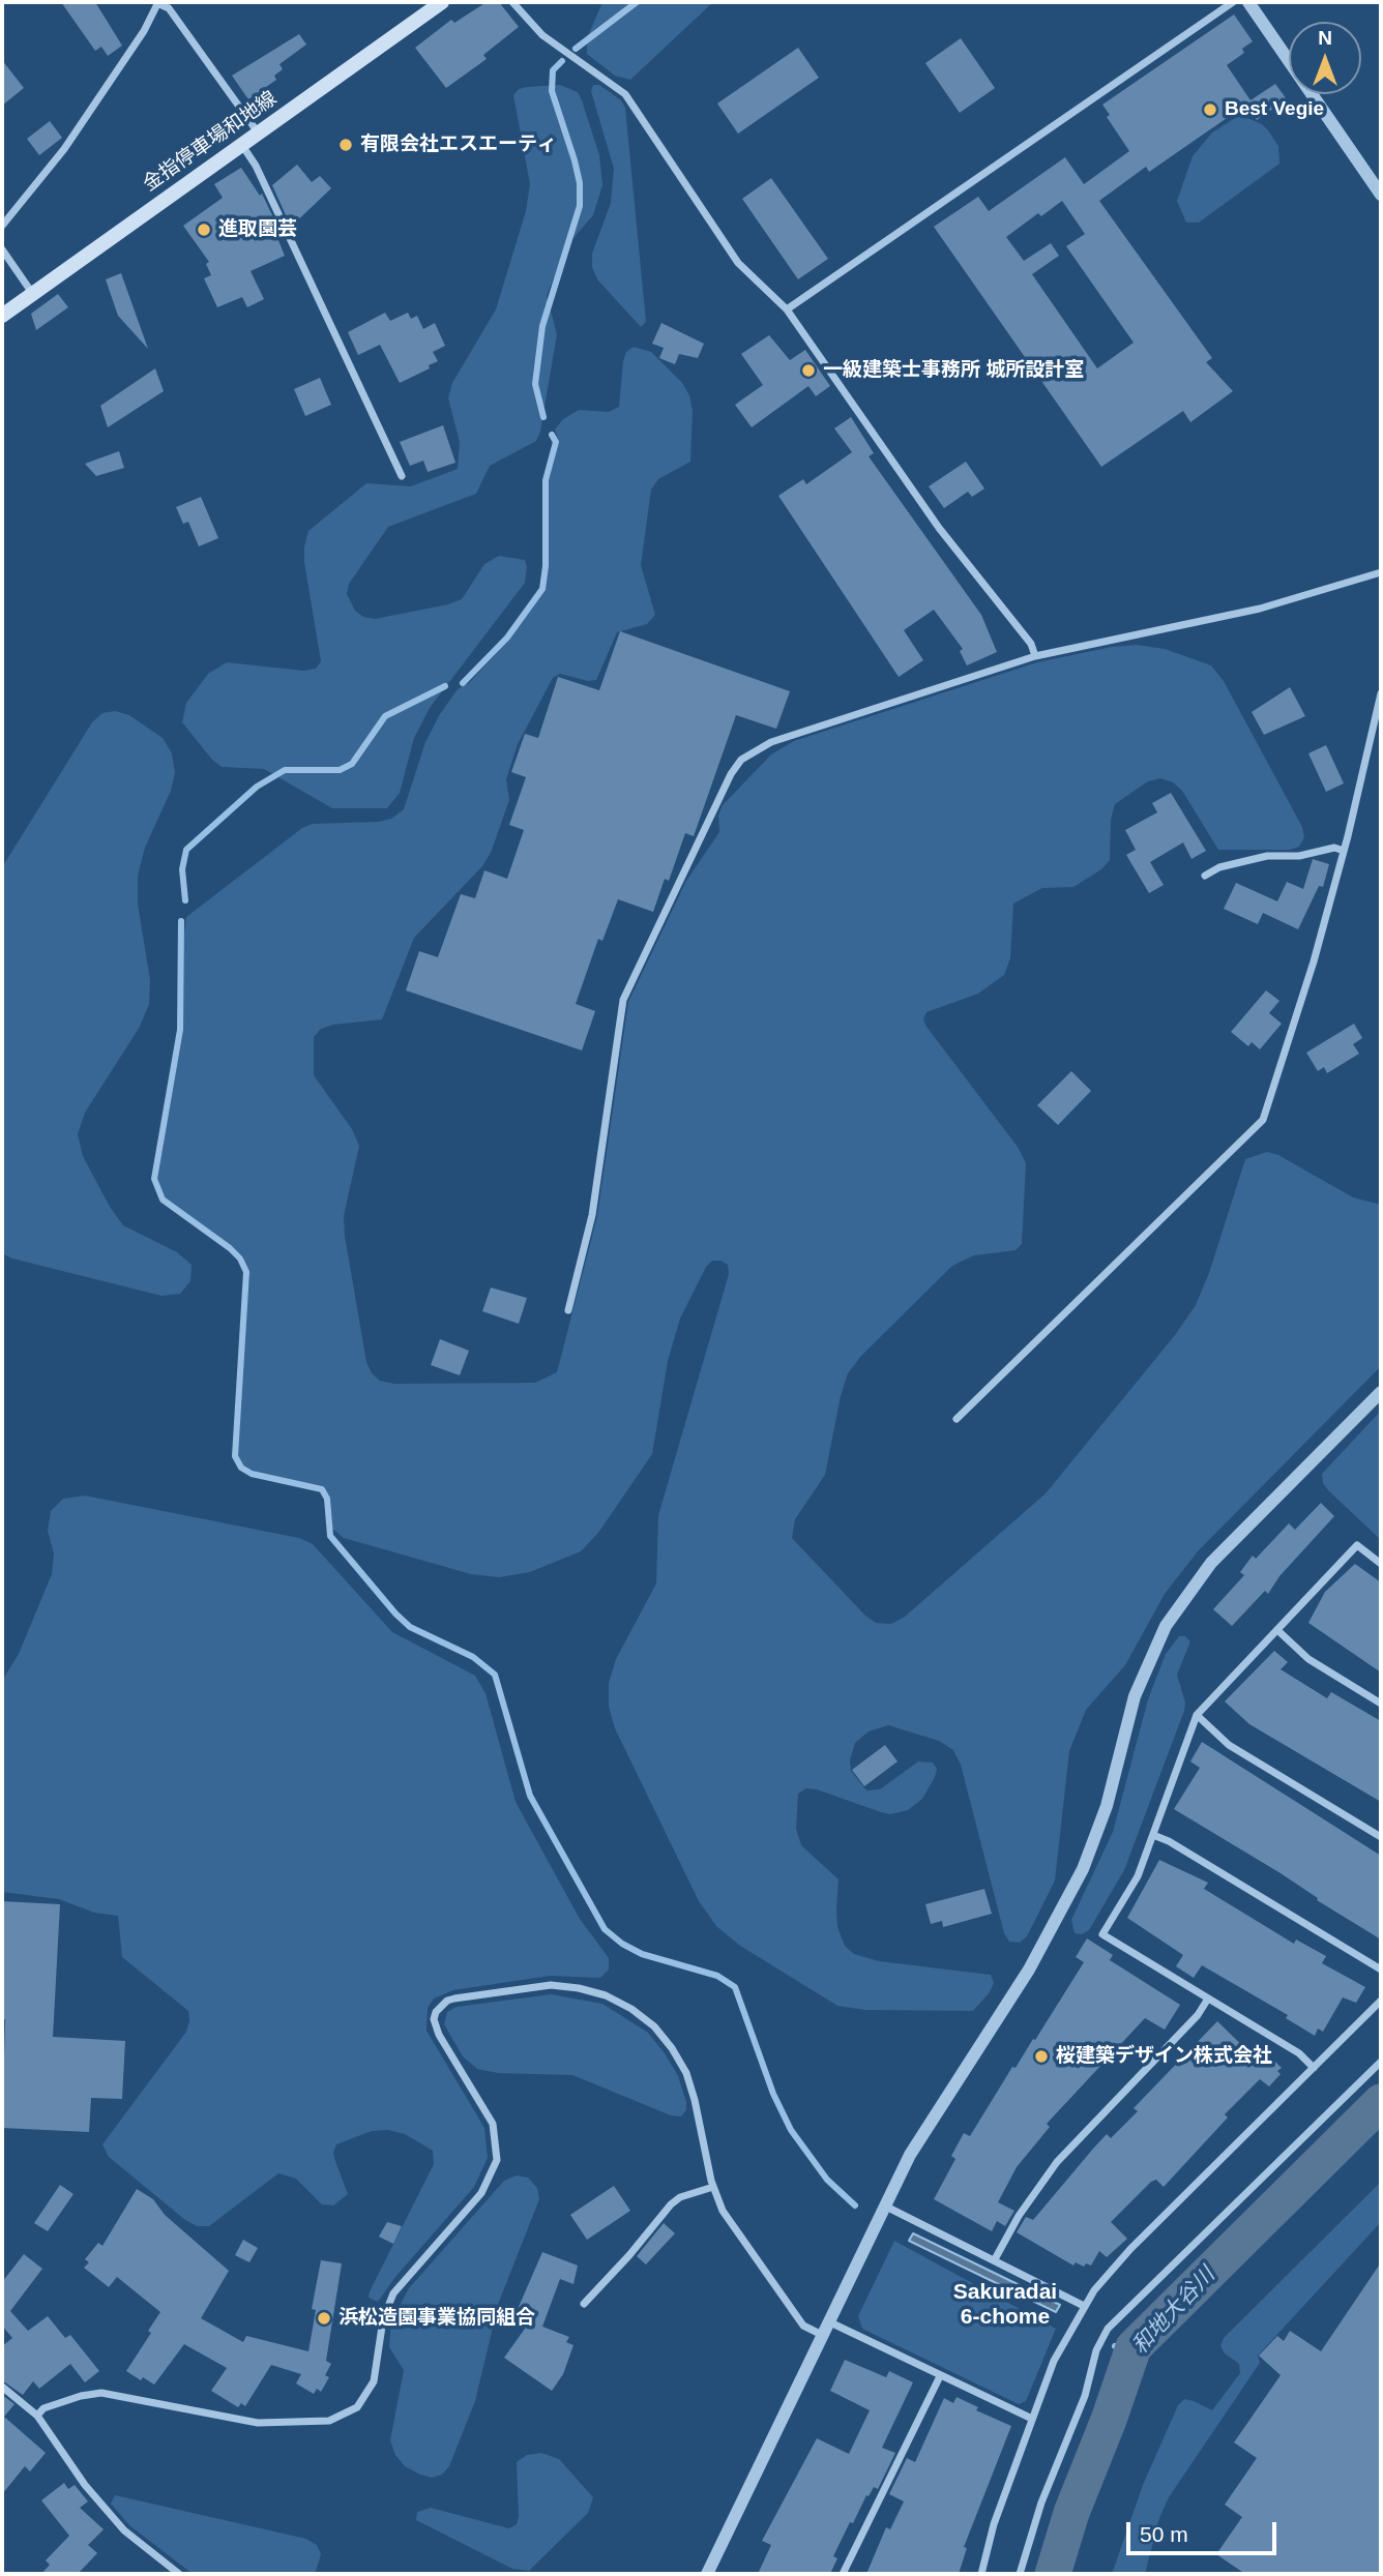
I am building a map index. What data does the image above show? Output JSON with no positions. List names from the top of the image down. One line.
{"streets":{"main road":["金指停車場和地線"]},"districts":["Sakuradai 6-chome"],"water":["和地大谷川"],"places":["Best Vegie","有限会社エスエーティ","進取園芸","一級建築士事務所 城所設計室","桜建築デザイン株式会社","浜松造園事業協同組合"],"scale_bar":"50 m","north":"top"}
